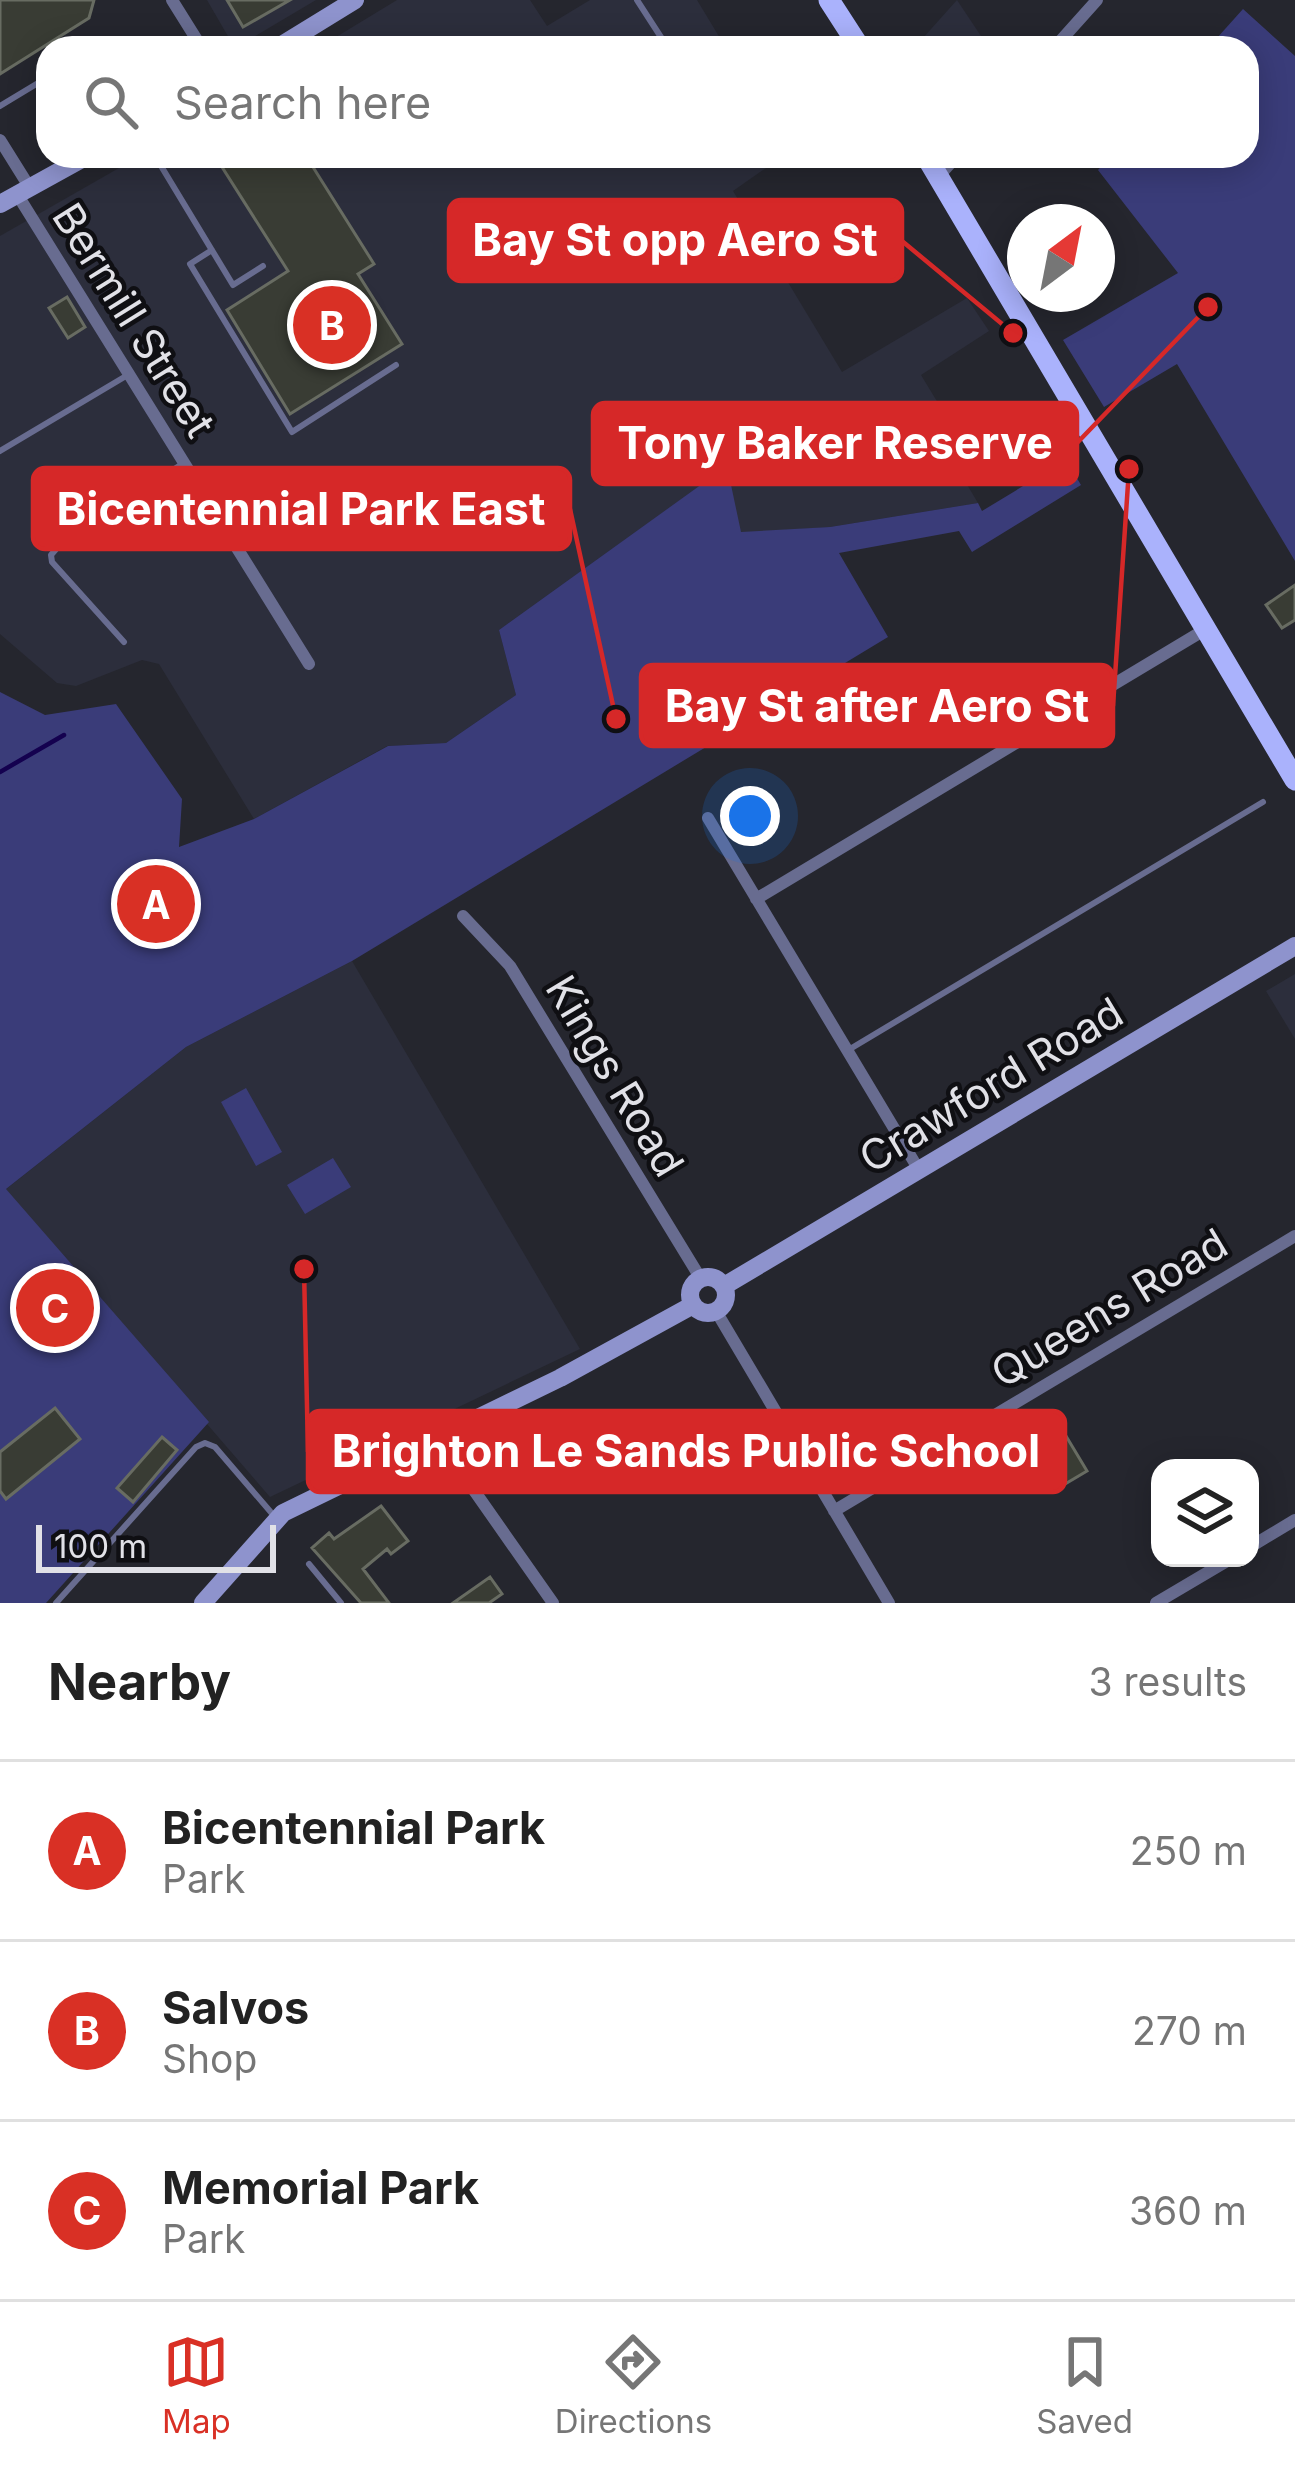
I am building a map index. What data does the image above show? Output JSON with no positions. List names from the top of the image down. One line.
{"streets":{"street":["Bermill Street","Kings Road","Crawford Road","Queens Road"]},"crossings":[["Kings Road","Crawford Road"]],"places":["Tony Baker Reserve","Bay St opp Aero St","Bay St after Aero St","Bicentennial Park East","Brighton Le Sands Public School"],"scale_bar":"100 m","north":"top right","page":{"search":"Search here","pins":["B","A","C"],"scale":"100 m","heading":["Nearby","3 results"],"list":[{"mark":"A","name":"Bicentennial Park","note":"Park","value":"250 m"},{"mark":"B","name":"Salvos","note":"Shop","value":"270 m"},{"mark":"C","name":"Memorial Park","note":"Park","value":"360 m"}],"nav":["Map","Directions","Saved"]}}
